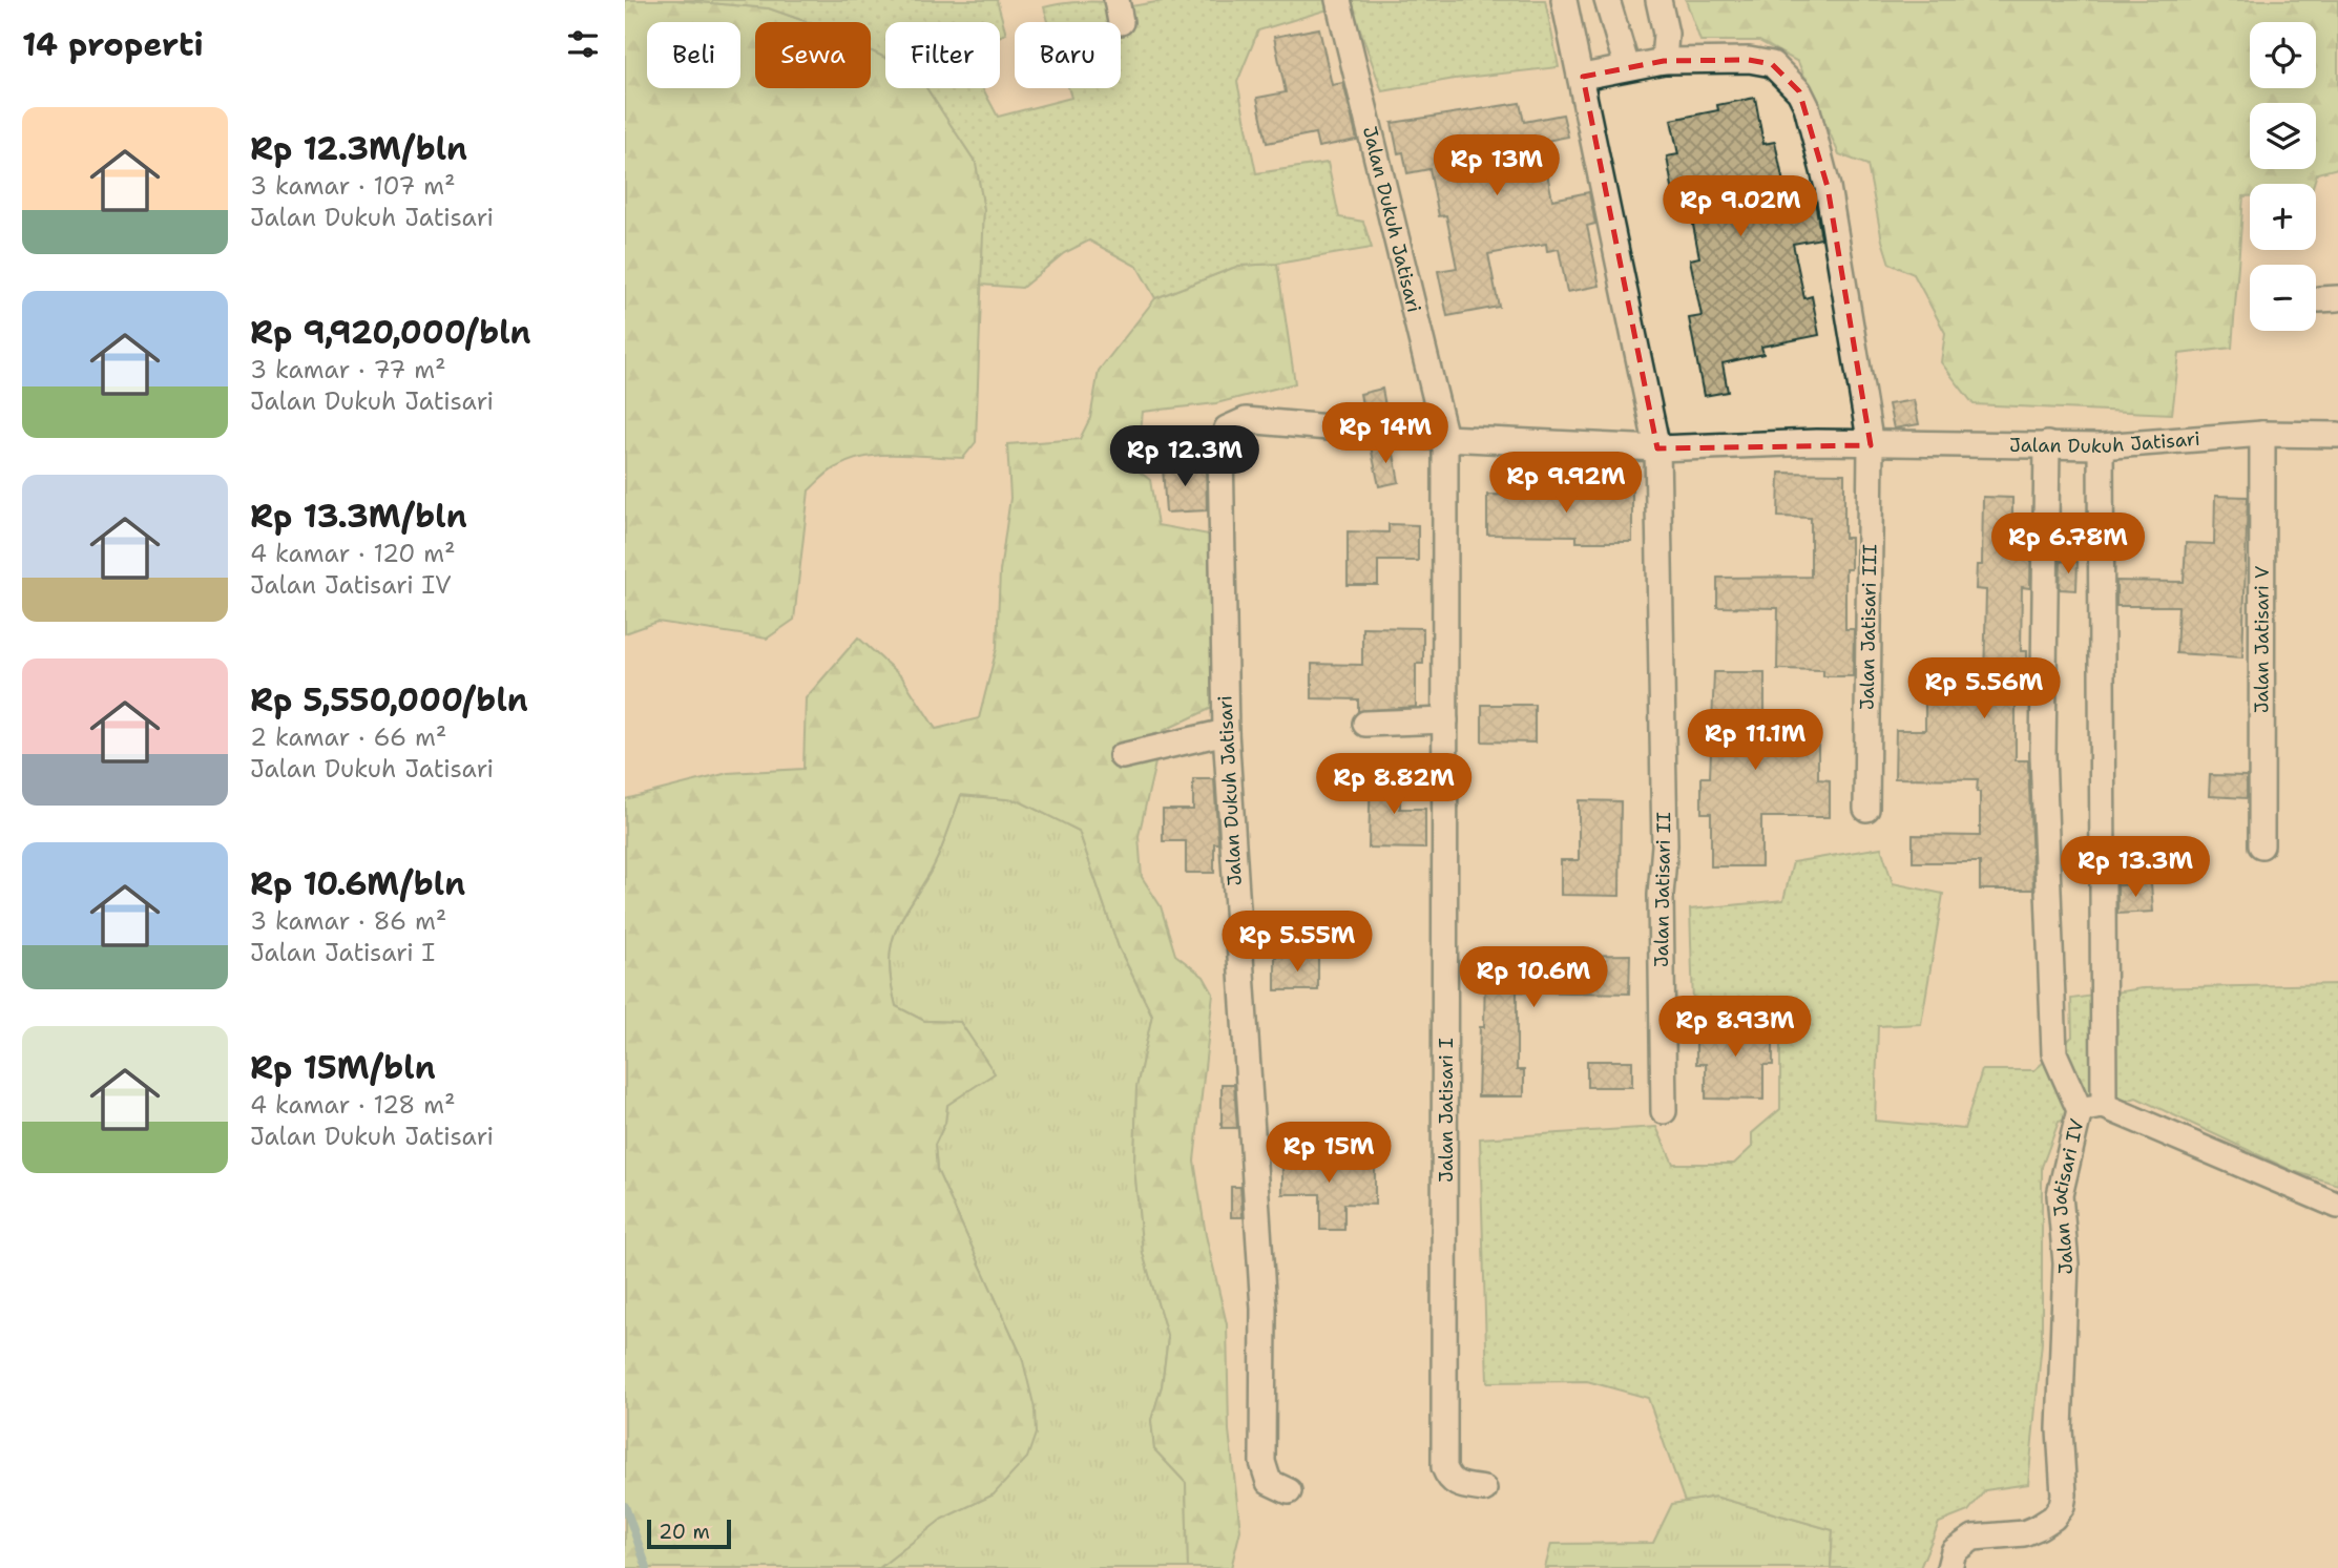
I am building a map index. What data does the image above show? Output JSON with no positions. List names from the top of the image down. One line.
{"streets":{"street":["Jalan Dukuh Jatisari","Jalan Jatisari III","Jalan Jatisari V","Jalan Jatisari II","Jalan Jatisari I","Jalan Jatisari IV"]},"crossings":[["Jalan Dukuh Jatisari","Jalan Jatisari III"],["Jalan Dukuh Jatisari","Jalan Jatisari V"],["Jalan Dukuh Jatisari","Jalan Jatisari II"],["Jalan Dukuh Jatisari","Jalan Jatisari I"],["Jalan Dukuh Jatisari","Jalan Jatisari IV"]],"scale_bar":"20 m","page":{"heading":"14 properti","map_buttons":["+","−"],"chip":["Beli","Sewa","Filter","Baru"],"list":[{"name":"Rp 12.3M/bln","note":"3 kamar · 107 m² · Jalan Dukuh Jatisari"},{"name":"Rp 9,920,000/bln","note":"3 kamar · 77 m² · Jalan Dukuh Jatisari"},{"name":"Rp 13.3M/bln","note":"4 kamar · 120 m² · Jalan Jatisari IV"},{"name":"Rp 5,550,000/bln","note":"2 kamar · 66 m² · Jalan Dukuh Jatisari"},{"name":"Rp 10.6M/bln","note":"3 kamar · 86 m² · Jalan Jatisari I"},{"name":"Rp 15M/bln","note":"4 kamar · 128 m² · Jalan Dukuh Jatisari"}],"price":["Rp 13M","Rp 9.02M","Rp 14M","Rp 12.3M","Rp 9.92M","Rp 6.78M","Rp 5.56M","Rp 11.1M","Rp 8.82M","Rp 13.3M","Rp 5.55M","Rp 10.6M","Rp 8.93M","Rp 15M"],"scale":"20 m"}}
